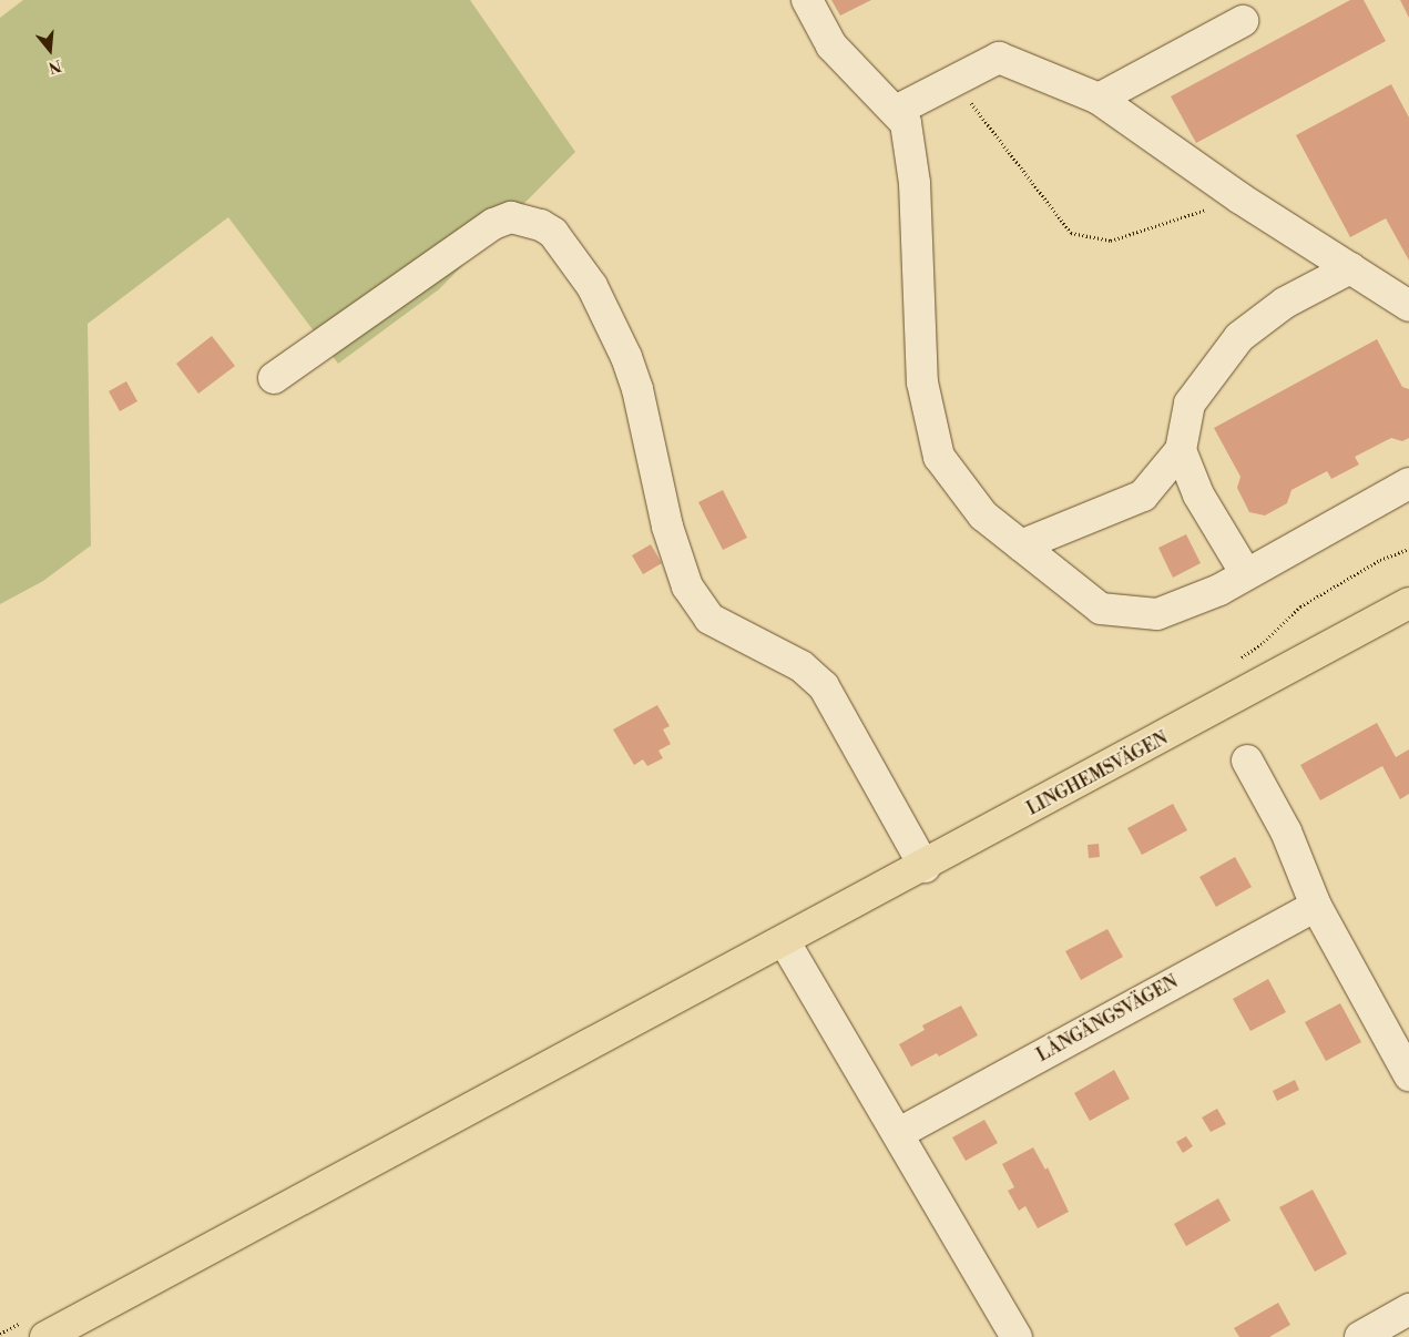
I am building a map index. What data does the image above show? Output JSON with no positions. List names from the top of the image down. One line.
{"streets":{"main road":["LINGHEMSVÄGEN"],"street":["LÅNGÄNGSVÄGEN"]},"north":"bottom"}
